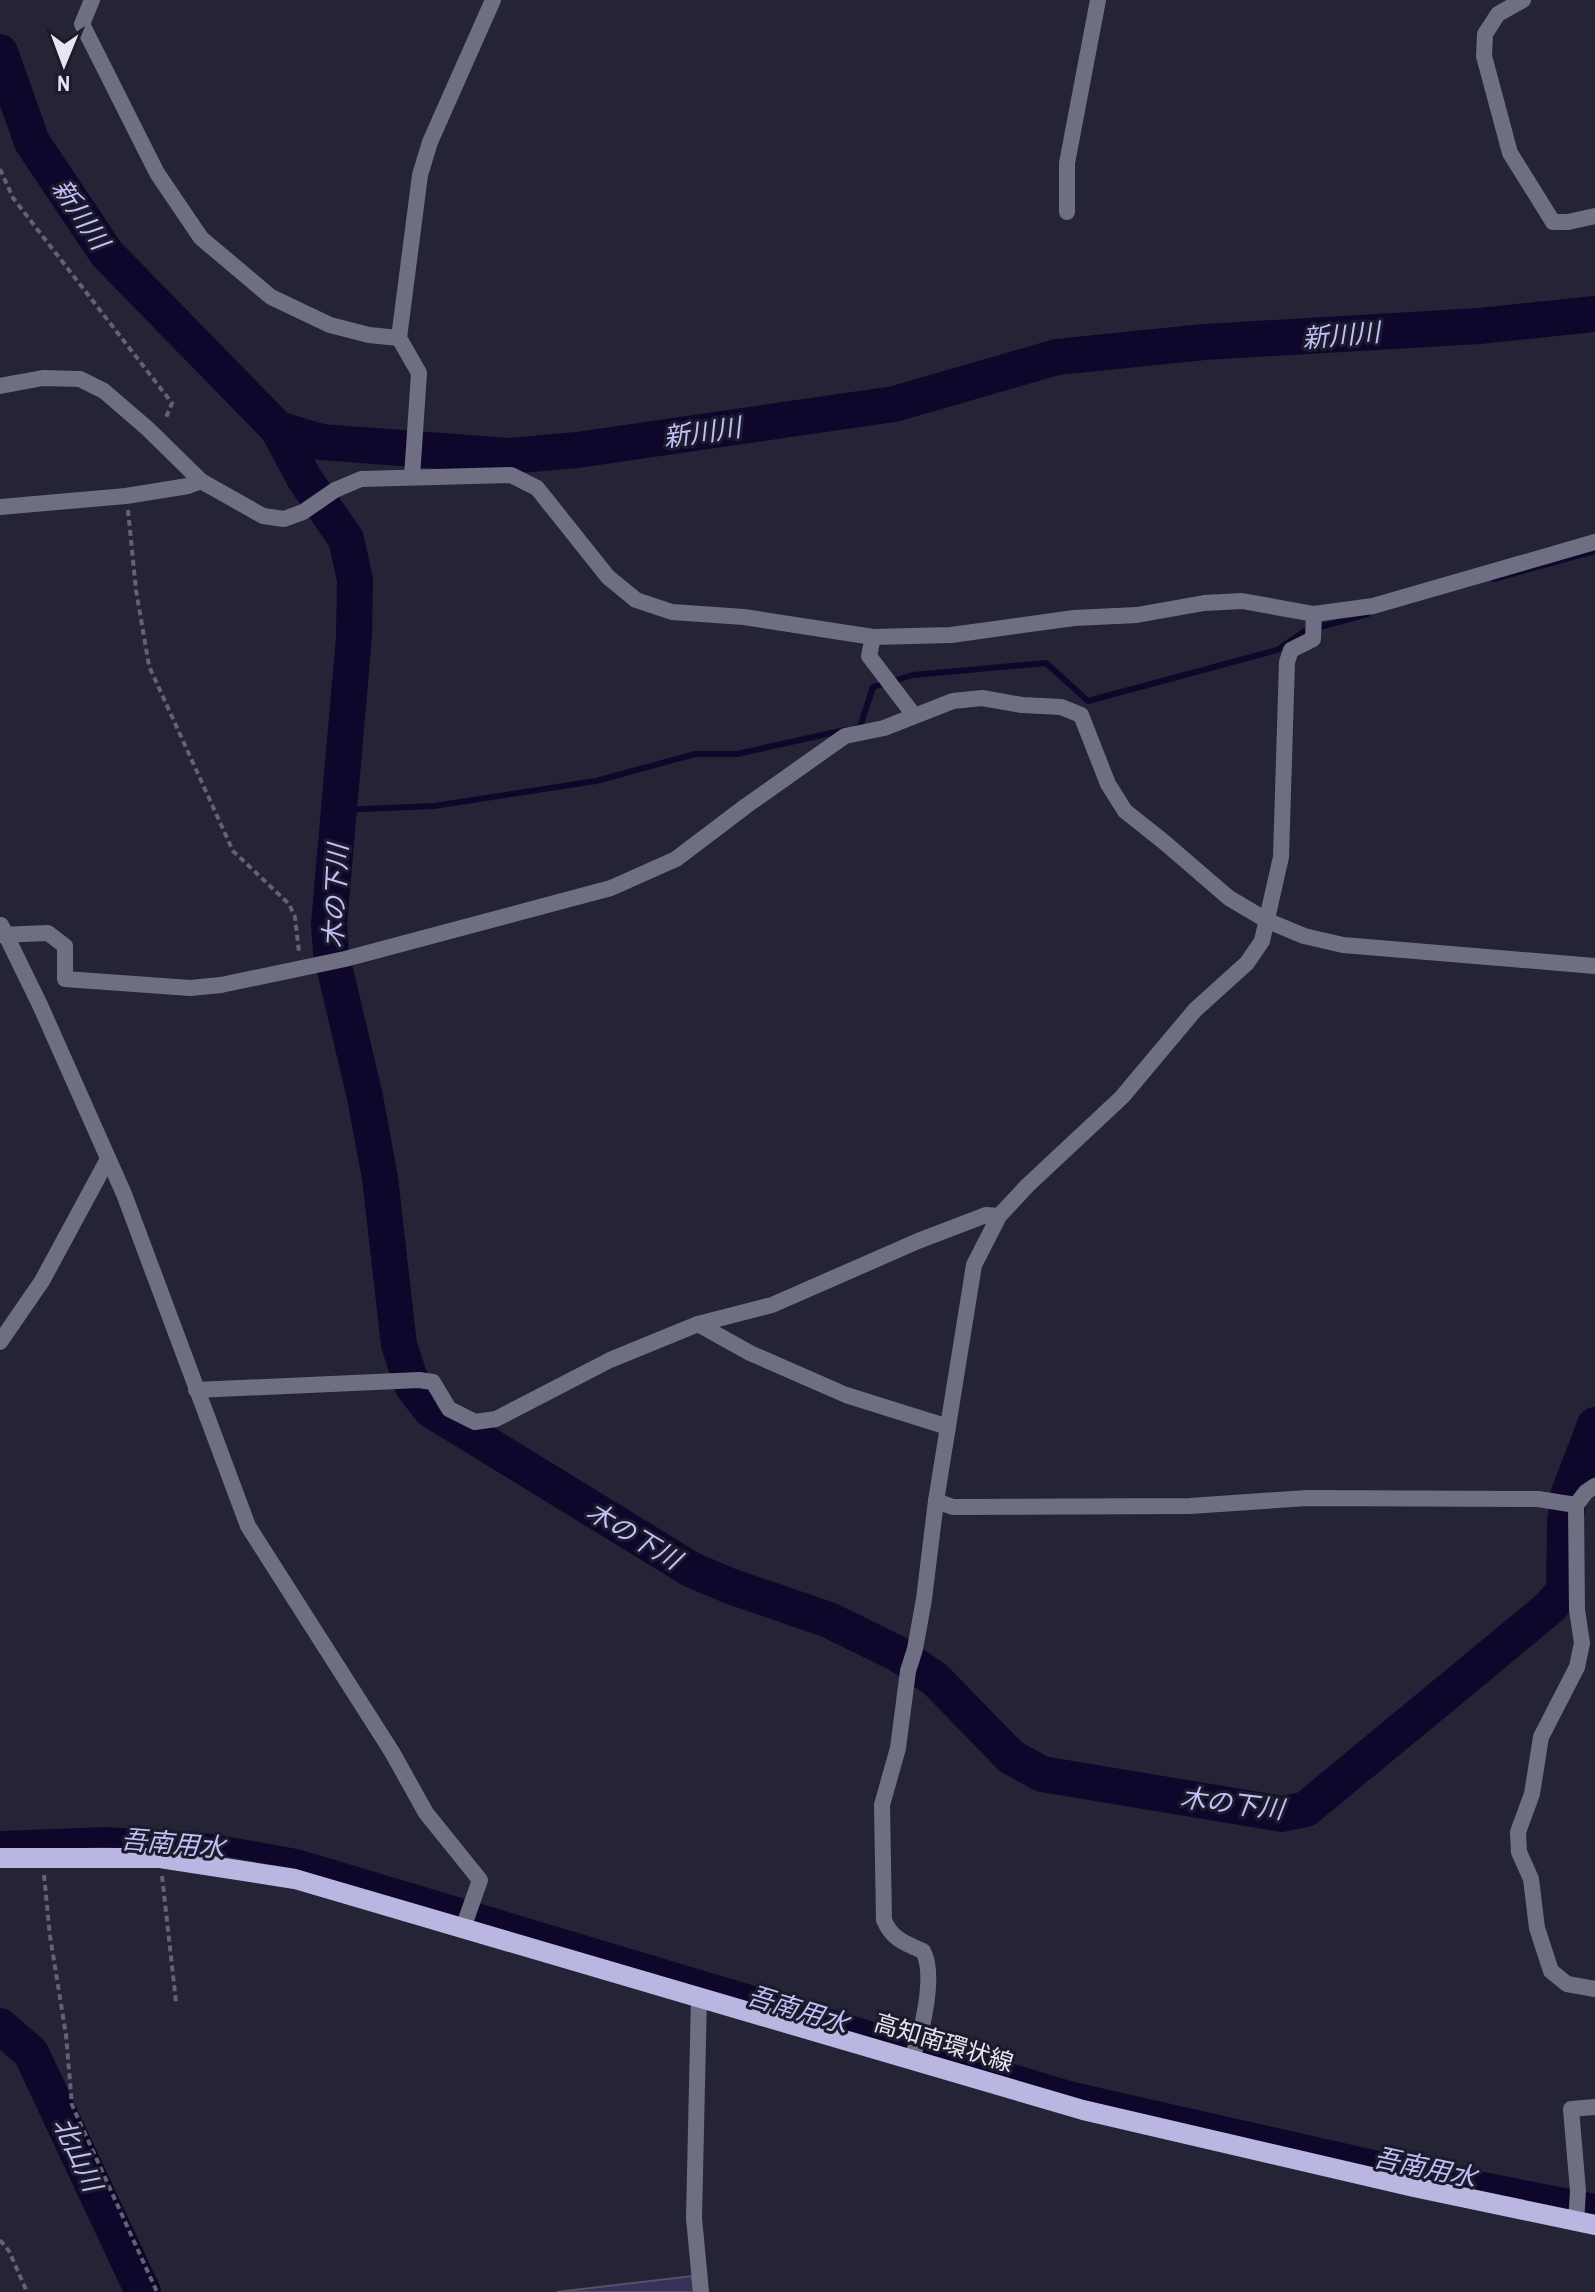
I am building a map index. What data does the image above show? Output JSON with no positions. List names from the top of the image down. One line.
{"streets":{"main road":["高知南環状線"]},"water":["新川川","木の下川","吾南用水","北山川"],"north":"bottom"}
